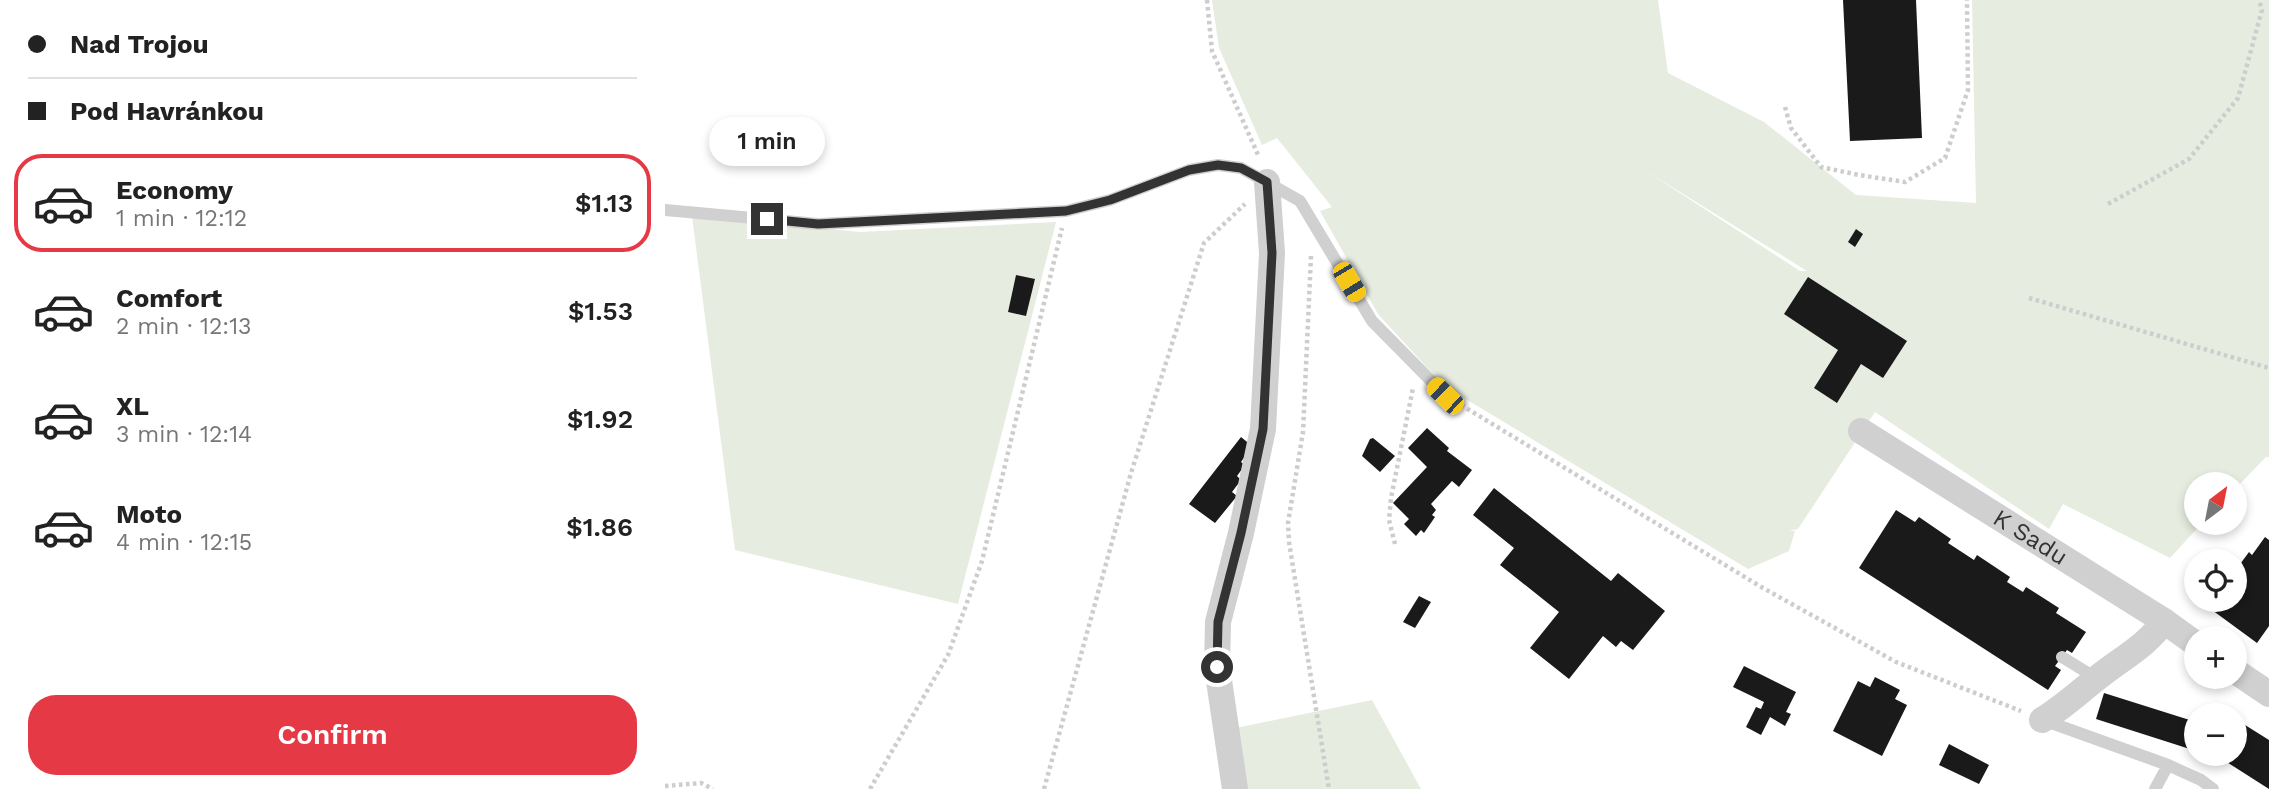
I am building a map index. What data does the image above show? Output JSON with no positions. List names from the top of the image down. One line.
{"streets":{"street":["K Sadu"]},"north":"top right","page":{"banner":["Nad Trojou","Pod Havránkou"],"bubble":"1 min","list":[{"name":"Economy","note":"1 min · 12:12","value":"$1.13"},{"name":"Comfort","note":"2 min · 12:13","value":"$1.53"},{"name":"XL","note":"3 min · 12:14","value":"$1.92"},{"name":"Moto","note":"4 min · 12:15","value":"$1.86"}],"map_buttons":["+","−"],"buttons":"Confirm"}}
